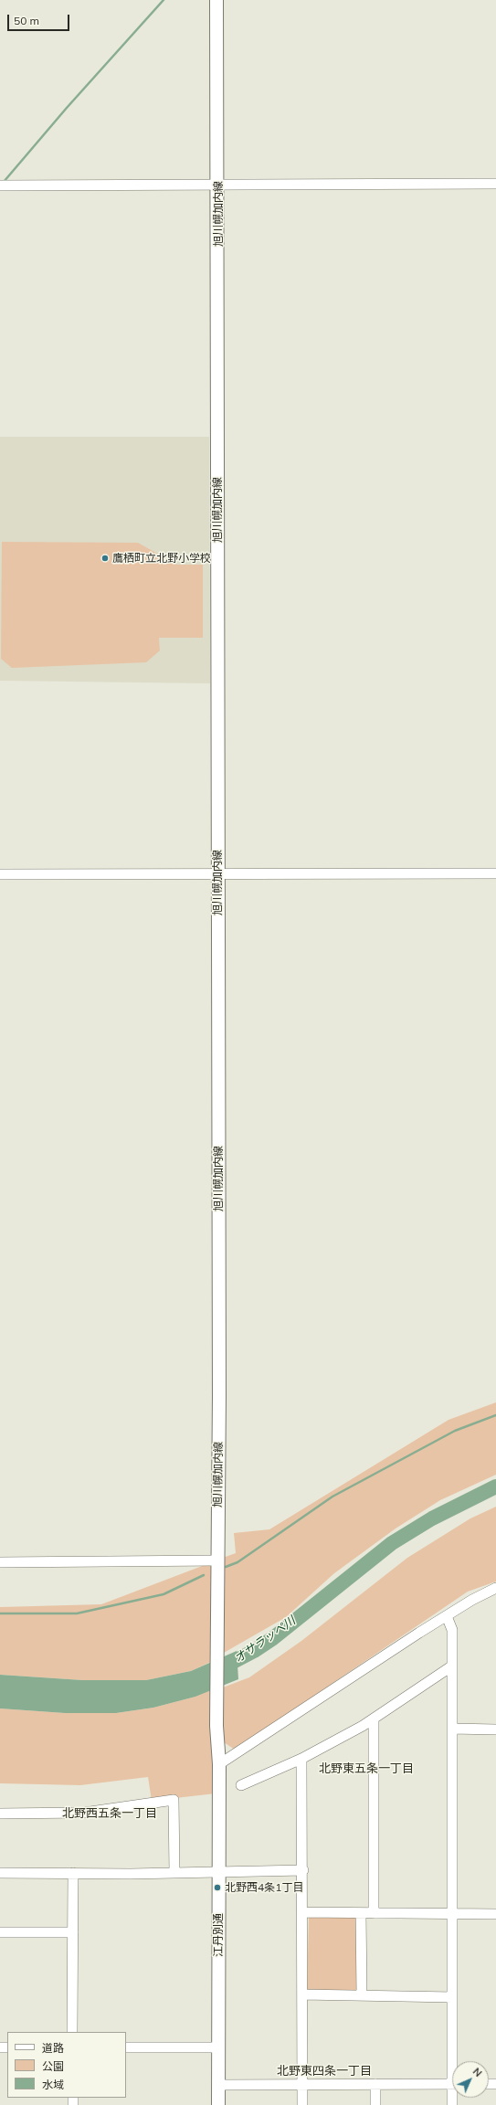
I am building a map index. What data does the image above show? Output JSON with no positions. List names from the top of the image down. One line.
{"streets":{"main road":["旭川幌加内線","江丹別通"]},"crossings":[["旭川幌加内線","江丹別通"]],"districts":["北野東五条一丁目","北野西五条一丁目","北野東四条一丁目"],"water":["オサラッペ川"],"places":["鷹栖町立北野小学校","北野西4条1丁目"],"legend":["道路","公園","水域"],"scale_bar":"50 m","north":"top right"}
